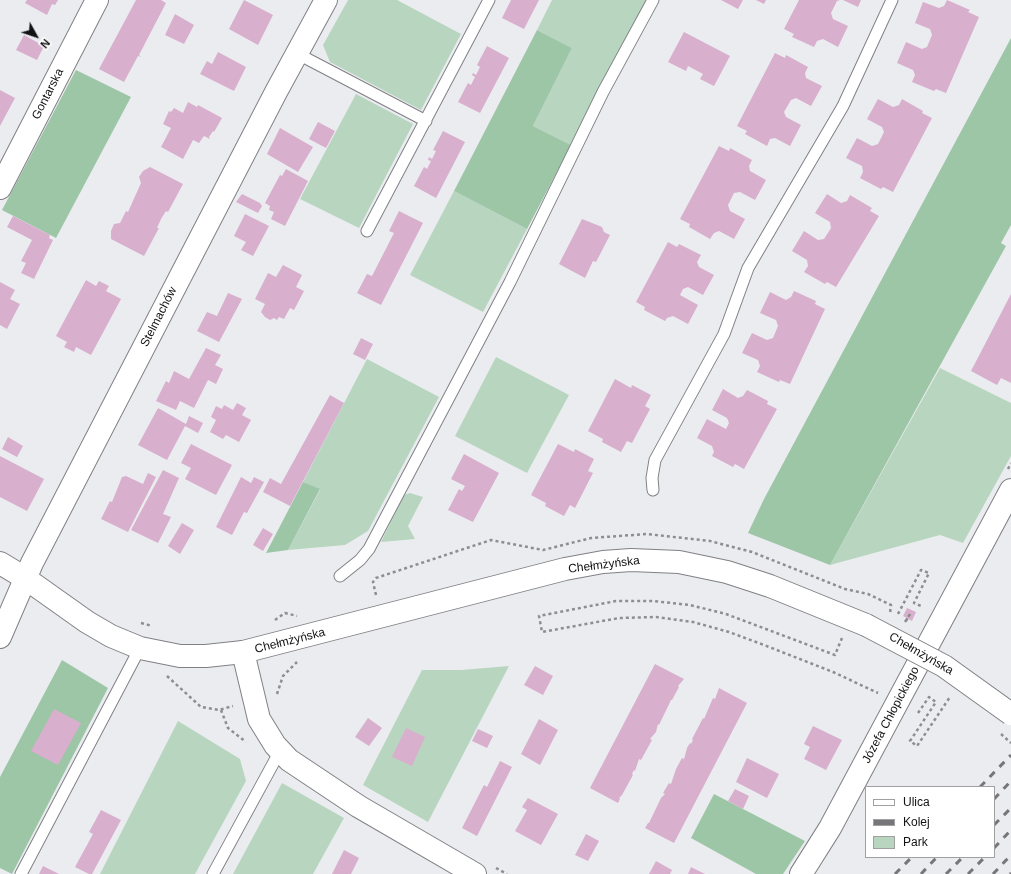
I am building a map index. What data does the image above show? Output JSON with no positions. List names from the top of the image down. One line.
{"streets":{"street":["Gontarska","Stelmachów","Chełmżyńska","Józefa Chłopickiego"]},"crossings":[["Stelmachów","Chełmżyńska"]],"legend":["Ulica","Kolej","Park"],"north":"bottom right"}
